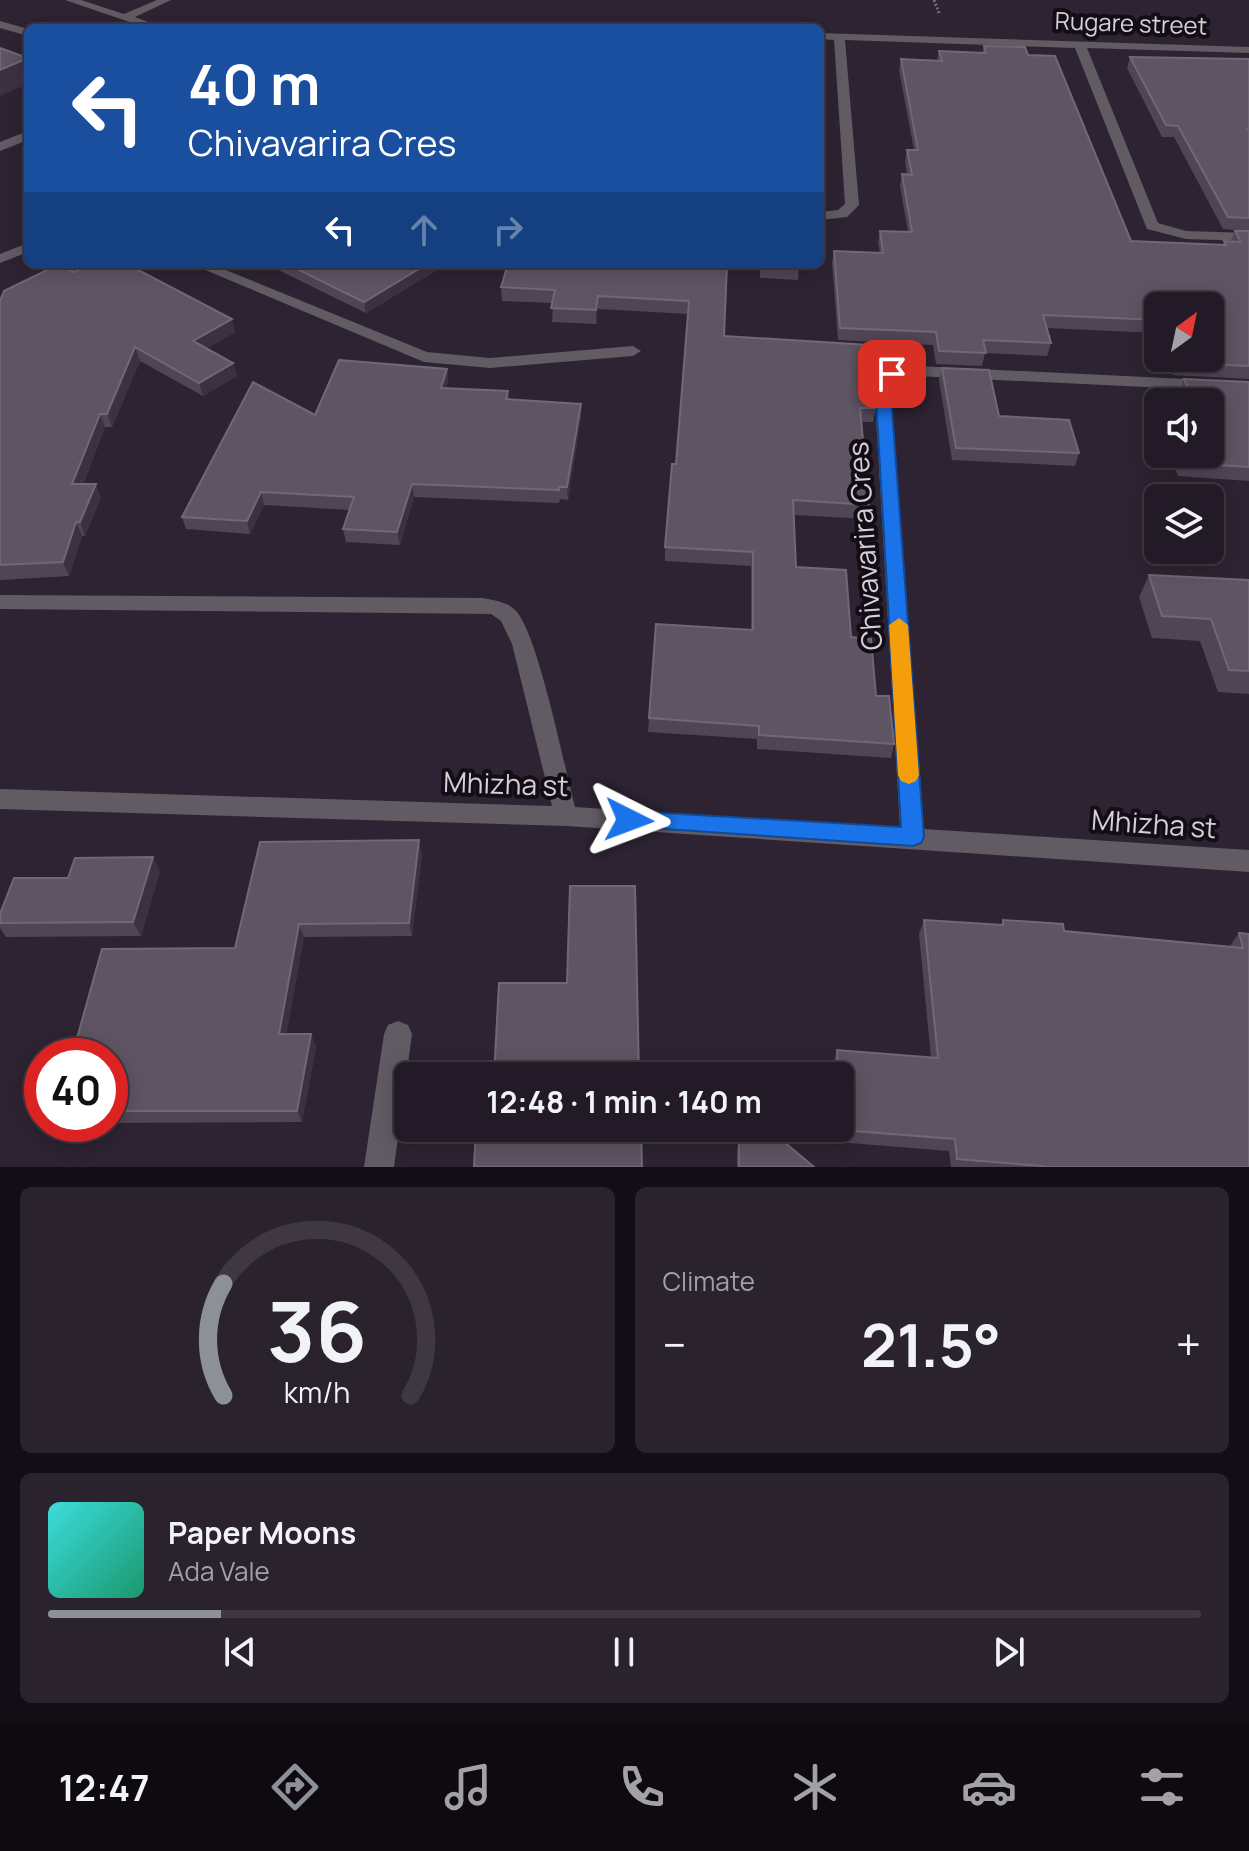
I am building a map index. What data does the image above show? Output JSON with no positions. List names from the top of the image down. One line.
{"streets":{"street":["Rugare street","Chivavarira Cres","Mhizha st"]},"crossings":[["Chivavarira Cres","Mhizha st"]],"north":"top right","page":{"turn":["40 m","Chivavarira Cres"],"limit":"40","trip":"12:48 · 1 min · 140 m","tile":"Climate","heat":["−","21.5°","+"],"song":["Paper Moons","Ada Vale"],"tabs":"12:47","gauge":["36","km/h"]}}
